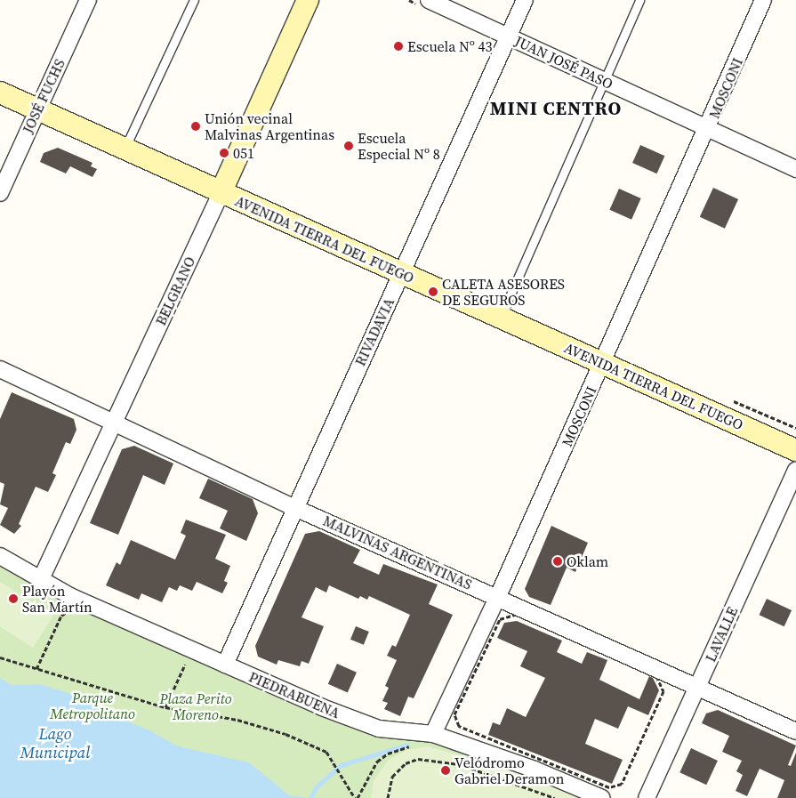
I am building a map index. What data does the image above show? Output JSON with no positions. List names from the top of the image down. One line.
{"streets":{"street":["JUAN JOSÉ PASO","MOSCONI","JOSÉ FUCHS","AVENIDA TIERRA DEL FUEGO","BELGRANO","RIVADAVIA","MALVINAS ARGENTINAS","LAVALLE","PIEDRABUENA"]},"crossings":[["JUAN JOSÉ PASO","MOSCONI"],["JUAN JOSÉ PASO","RIVADAVIA"],["MOSCONI","AVENIDA TIERRA DEL FUEGO"],["MOSCONI","MALVINAS ARGENTINAS"],["MOSCONI","PIEDRABUENA"],["JOSÉ FUCHS","AVENIDA TIERRA DEL FUEGO"],["AVENIDA TIERRA DEL FUEGO","BELGRANO"],["AVENIDA TIERRA DEL FUEGO","RIVADAVIA"],["BELGRANO","MALVINAS ARGENTINAS"],["BELGRANO","PIEDRABUENA"],["RIVADAVIA","MALVINAS ARGENTINAS"],["RIVADAVIA","PIEDRABUENA"],["MALVINAS ARGENTINAS","LAVALLE"]],"districts":["MINI CENTRO"],"water":["Lago Municipal"],"parks":["Parque Metropolitano","Plaza Perito Moreno"],"places":["Escuela Nº 43","Unión vecinal Malvinas Argentinas","Escuela Especial Nº 8","051","CALETA ASESORES DE SEGUROS","Oklam","Playón San Martín","Velódromo Gabriel Deramon"]}
